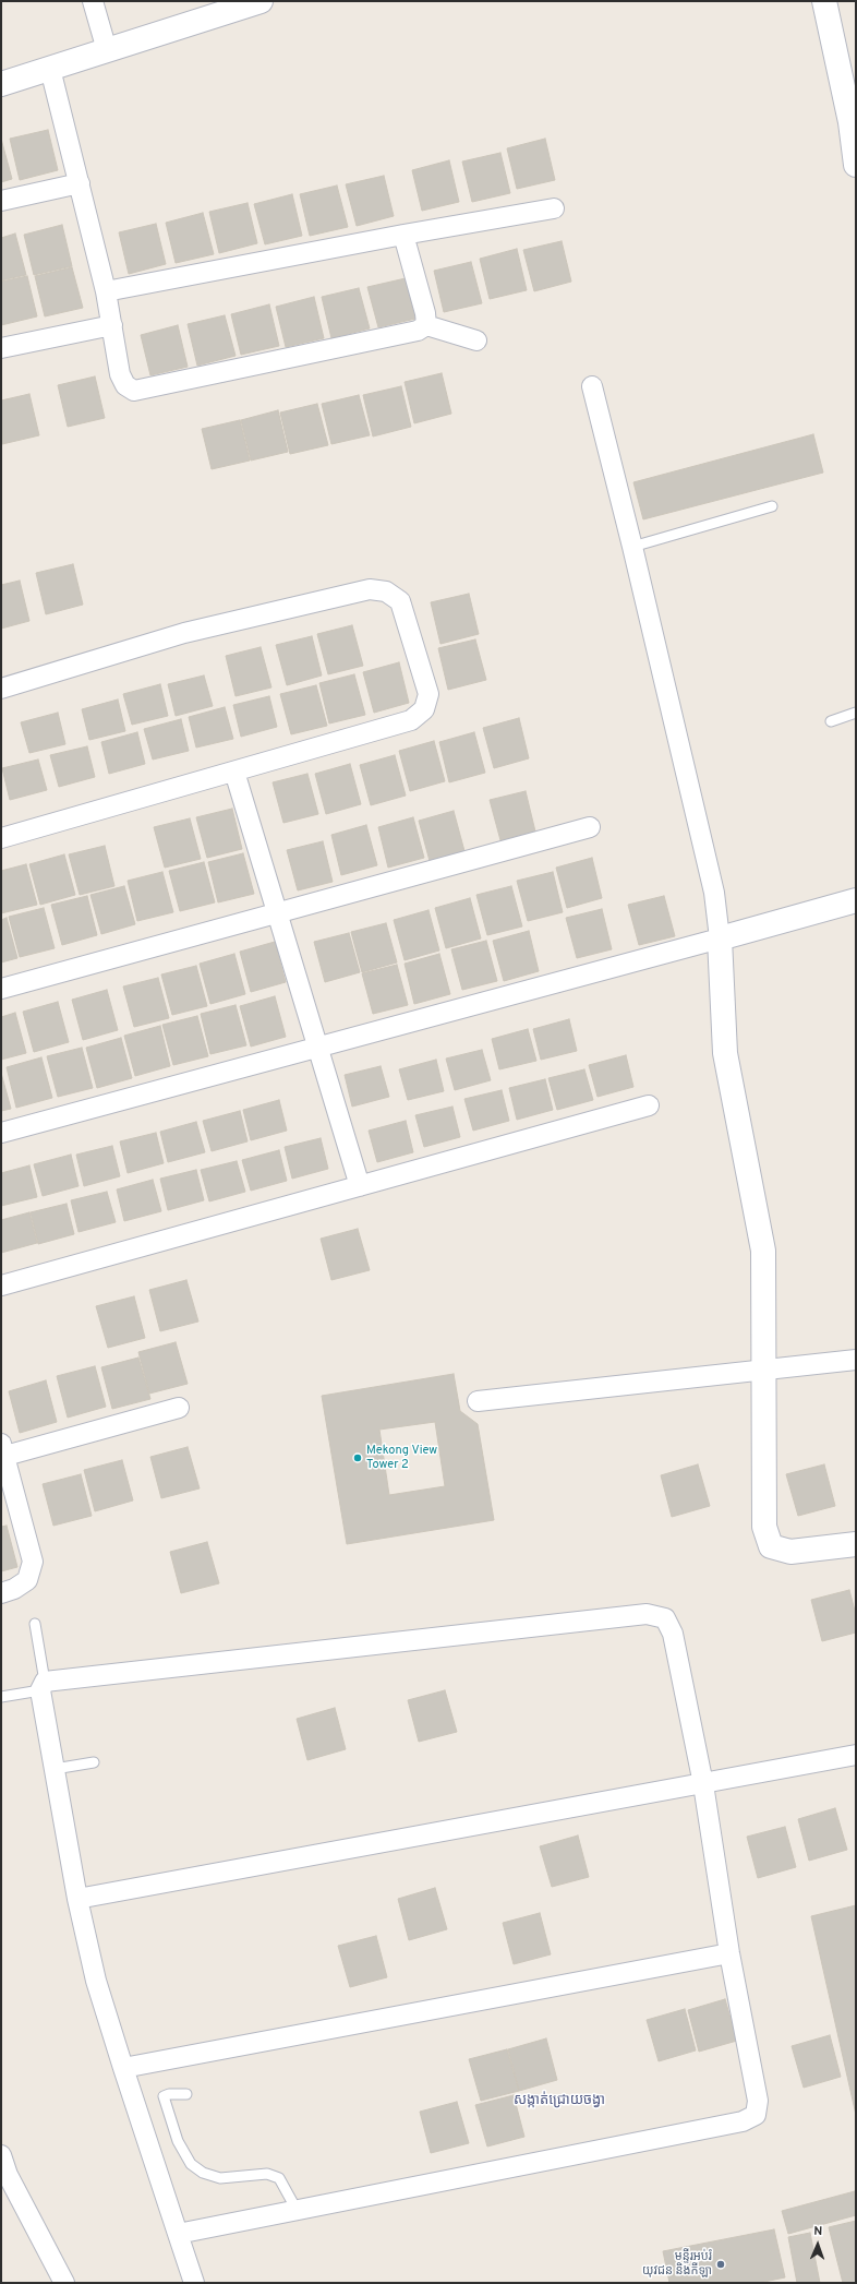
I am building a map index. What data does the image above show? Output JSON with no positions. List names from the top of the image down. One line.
{"districts":["សង្កាត់ជ្រោយចង្វា"],"places":["Mekong View Tower 2","មន្ទីរអប់រំ យុវជន និងកីឡា"],"north":"top"}
